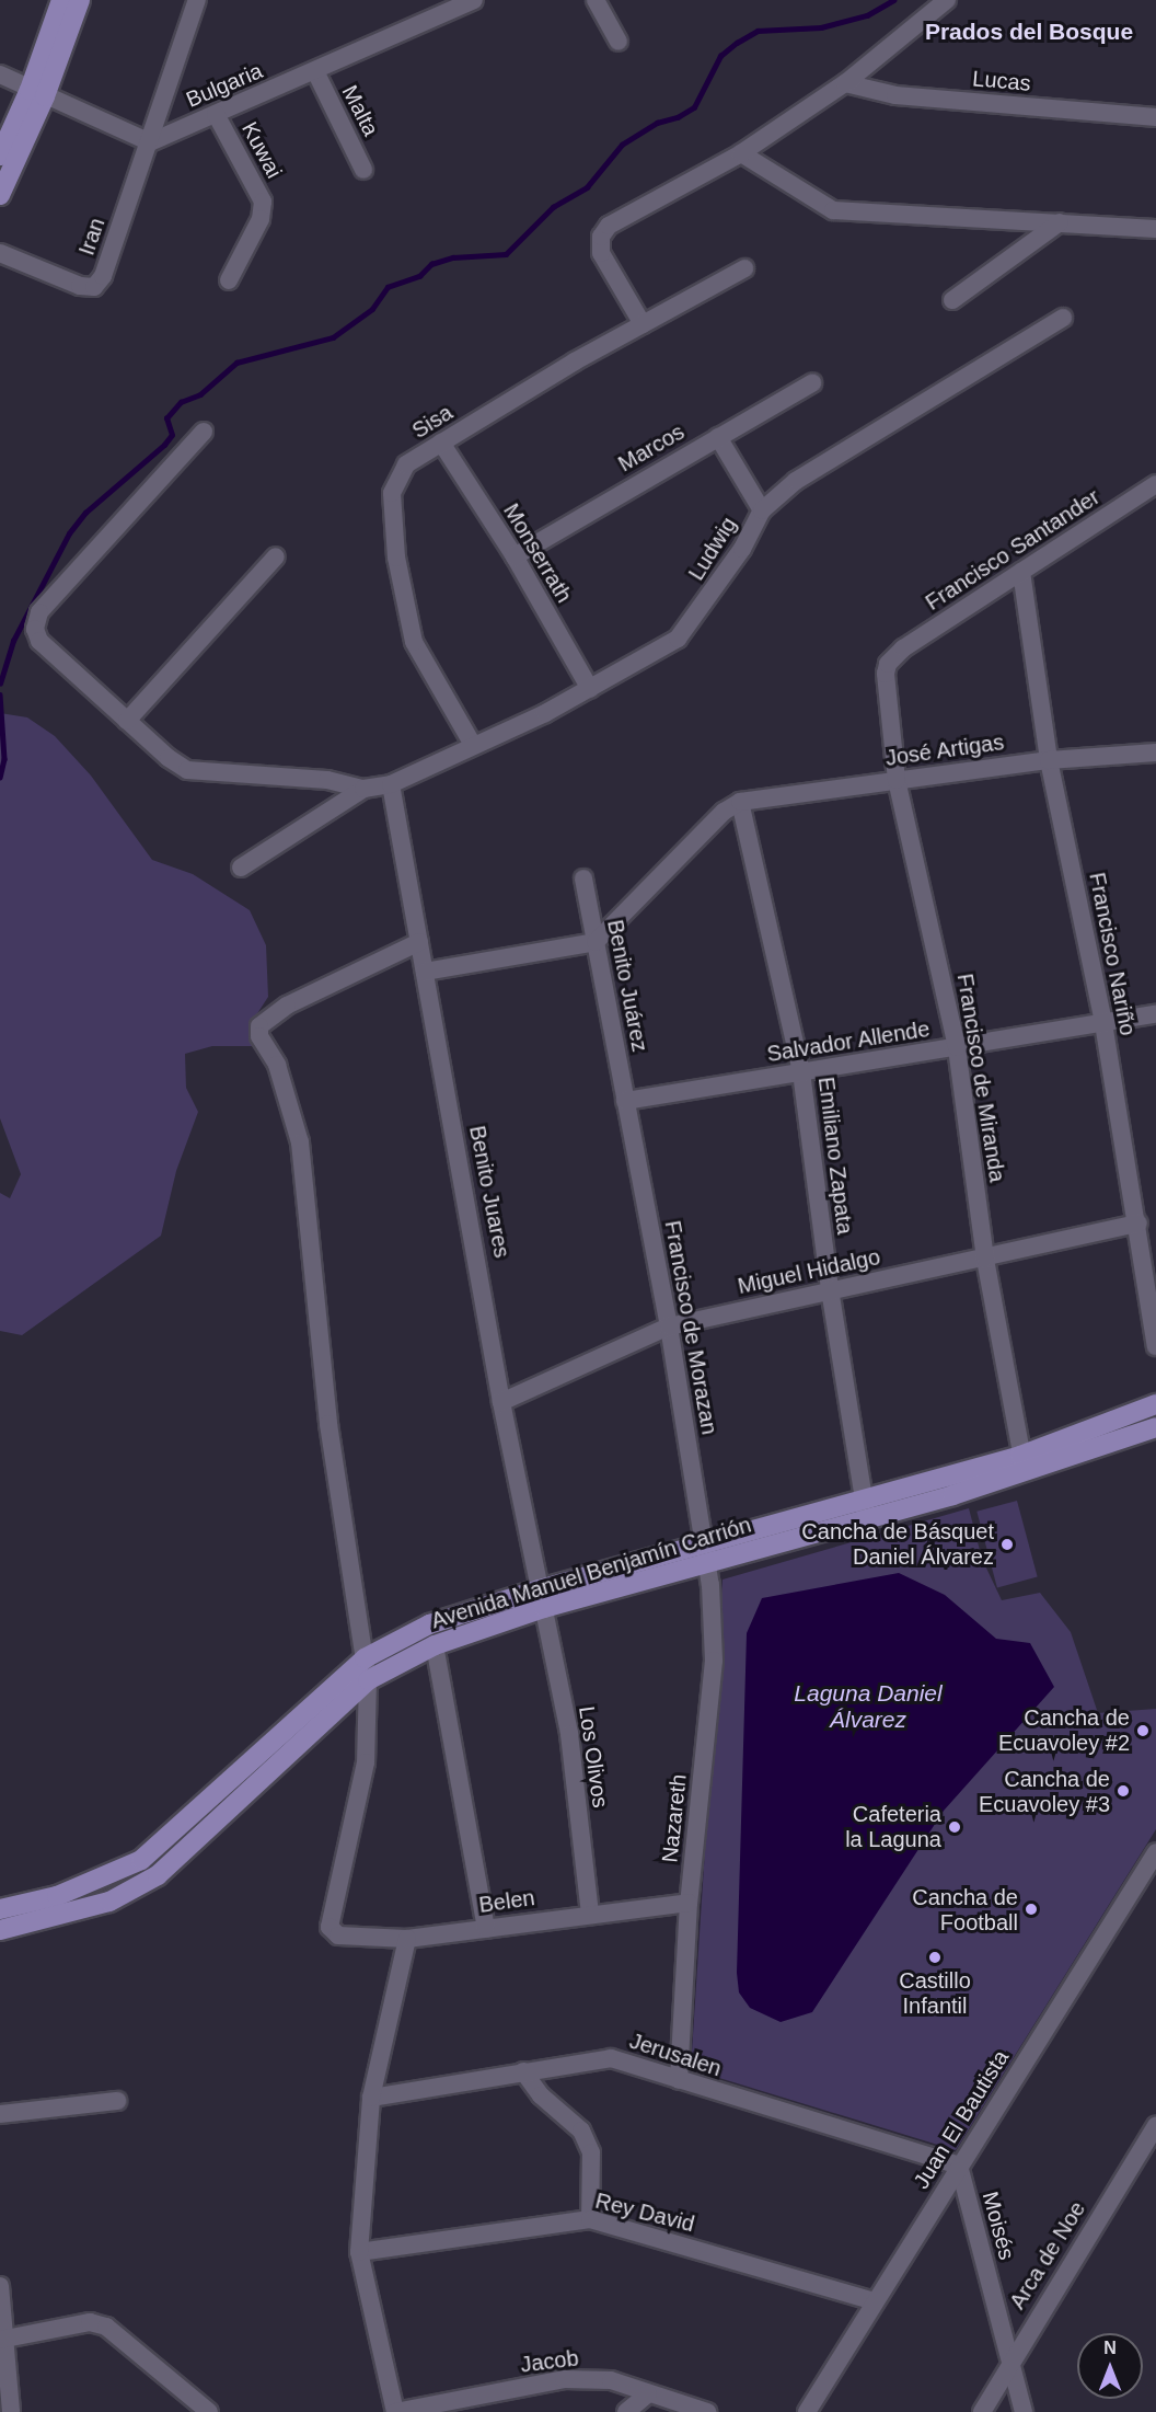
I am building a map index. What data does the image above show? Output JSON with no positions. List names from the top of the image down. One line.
{"streets":{"main road":["Avenida Manuel Benjamín Carrión"],"street":["Lucas","Bulgaria","Malta","Kuwai","Iran","Sisa","Marcos","Ludwig","Francisco Santander","Monserrath","José Artigas","Francisco Nariño","Benito Juárez","Salvador Allende","Francisco de Miranda","Emiliano Zapata","Benito Juares","Miguel Hidalgo","Francisco de Morazan","Los Olivos","Nazareth","Belen","Jerusalen","Juan El Bautista","Rey David","Moisés","Arca de Noe","Jacob"]},"crossings":[["Bulgaria","Malta"],["Bulgaria","Kuwai"],["Bulgaria","Iran"],["Sisa","Ludwig"],["Sisa","Monserrath"],["Marcos","Monserrath"],["Ludwig","Monserrath"],["Ludwig","Benito Juares"],["Francisco Santander","Francisco Nariño"],["Francisco Santander","Francisco de Miranda"],["José Artigas","Francisco Nariño"],["José Artigas","Francisco de Miranda"],["José Artigas","Emiliano Zapata"],["Francisco Nariño","Salvador Allende"],["Francisco Nariño","Miguel Hidalgo"],["Benito Juárez","Salvador Allende"],["Benito Juárez","Francisco de Morazan"],["Salvador Allende","Francisco de Miranda"],["Salvador Allende","Emiliano Zapata"],["Salvador Allende","Francisco de Morazan"],["Francisco de Miranda","Miguel Hidalgo"],["Francisco de Miranda","Avenida Manuel Benjamín Carrión"],["Emiliano Zapata","Miguel Hidalgo"],["Emiliano Zapata","Avenida Manuel Benjamín Carrión"],["Benito Juares","Miguel Hidalgo"],["Benito Juares","Avenida Manuel Benjamín Carrión"],["Benito Juares","Los Olivos"],["Miguel Hidalgo","Francisco de Morazan"],["Francisco de Morazan","Avenida Manuel Benjamín Carrión"],["Francisco de Morazan","Nazareth"],["Avenida Manuel Benjamín Carrión","Los Olivos"],["Avenida Manuel Benjamín Carrión","Nazareth"],["Avenida Manuel Benjamín Carrión","Belen"],["Los Olivos","Belen"],["Nazareth","Belen"],["Nazareth","Jerusalen"],["Jerusalen","Juan El Bautista"],["Jerusalen","Moisés"],["Juan El Bautista","Rey David"],["Juan El Bautista","Moisés"],["Moisés","Arca de Noe"]],"districts":["Prados del Bosque"],"water":["Laguna Daniel Álvarez"],"places":["Cancha de Básquet Daniel Álvarez","Cancha de Ecuavoley #2","Cancha de Ecuavoley #3","Cafeteria la Laguna","Cancha de Football","Castillo Infantil"],"north":"top"}
